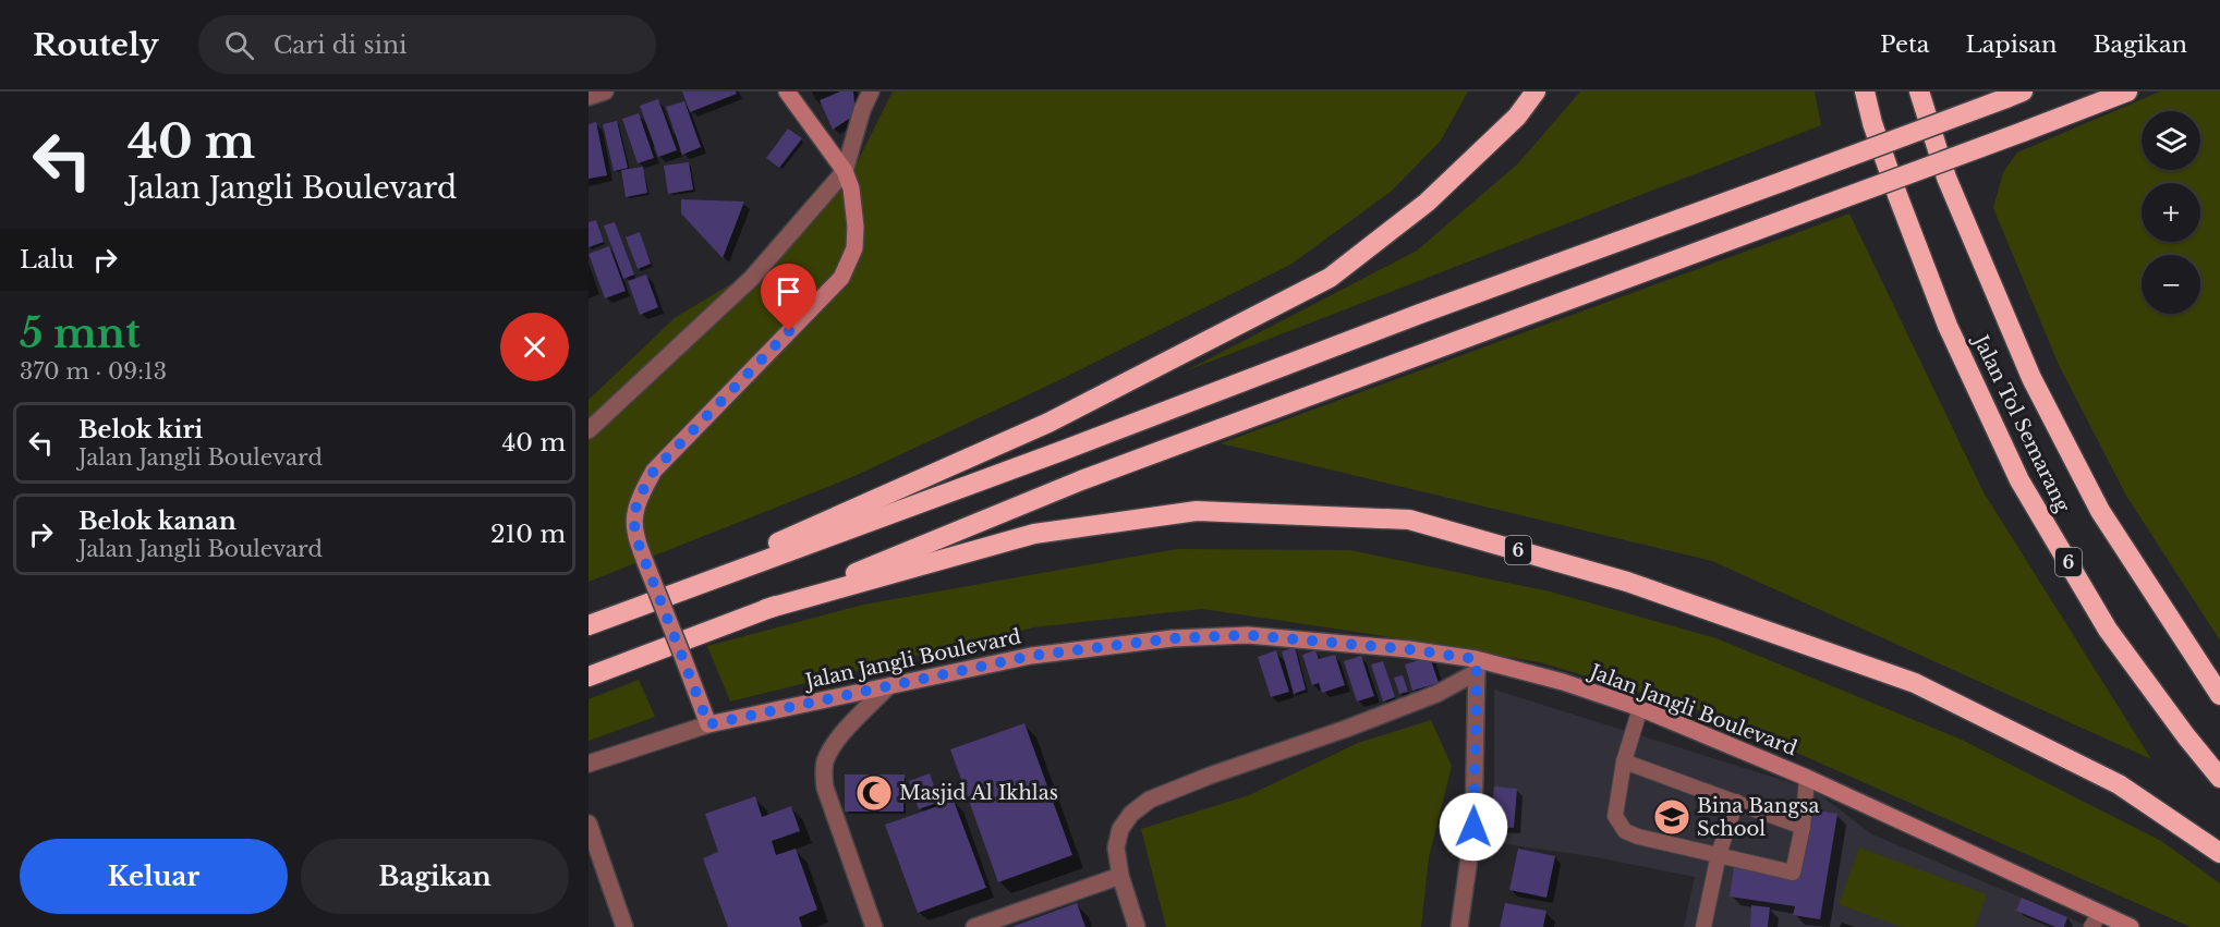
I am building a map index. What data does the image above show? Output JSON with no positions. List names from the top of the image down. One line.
{"streets":{"highway":["Jalan Tol Semarang","6"],"street":["Jalan Jangli Boulevard"]},"places":{"mosque":["Masjid Al Ikhlas"],"school or university":["Bina Bangsa School"]},"page":{"header":"Routely","search":"Cari di sini","nav":["Peta","Lapisan","Bagikan"],"turn":["40 m","Jalan Jangli Boulevard"],"map_buttons":["+","−"],"then":"Lalu","heading":["5 mnt","370 m · 09:13"],"list":[{"name":"Belok kiri","note":"Jalan Jangli Boulevard","value":"40 m"},{"name":"Belok kanan","note":"Jalan Jangli Boulevard","value":"210 m"}],"buttons":["Keluar","Bagikan"]}}
